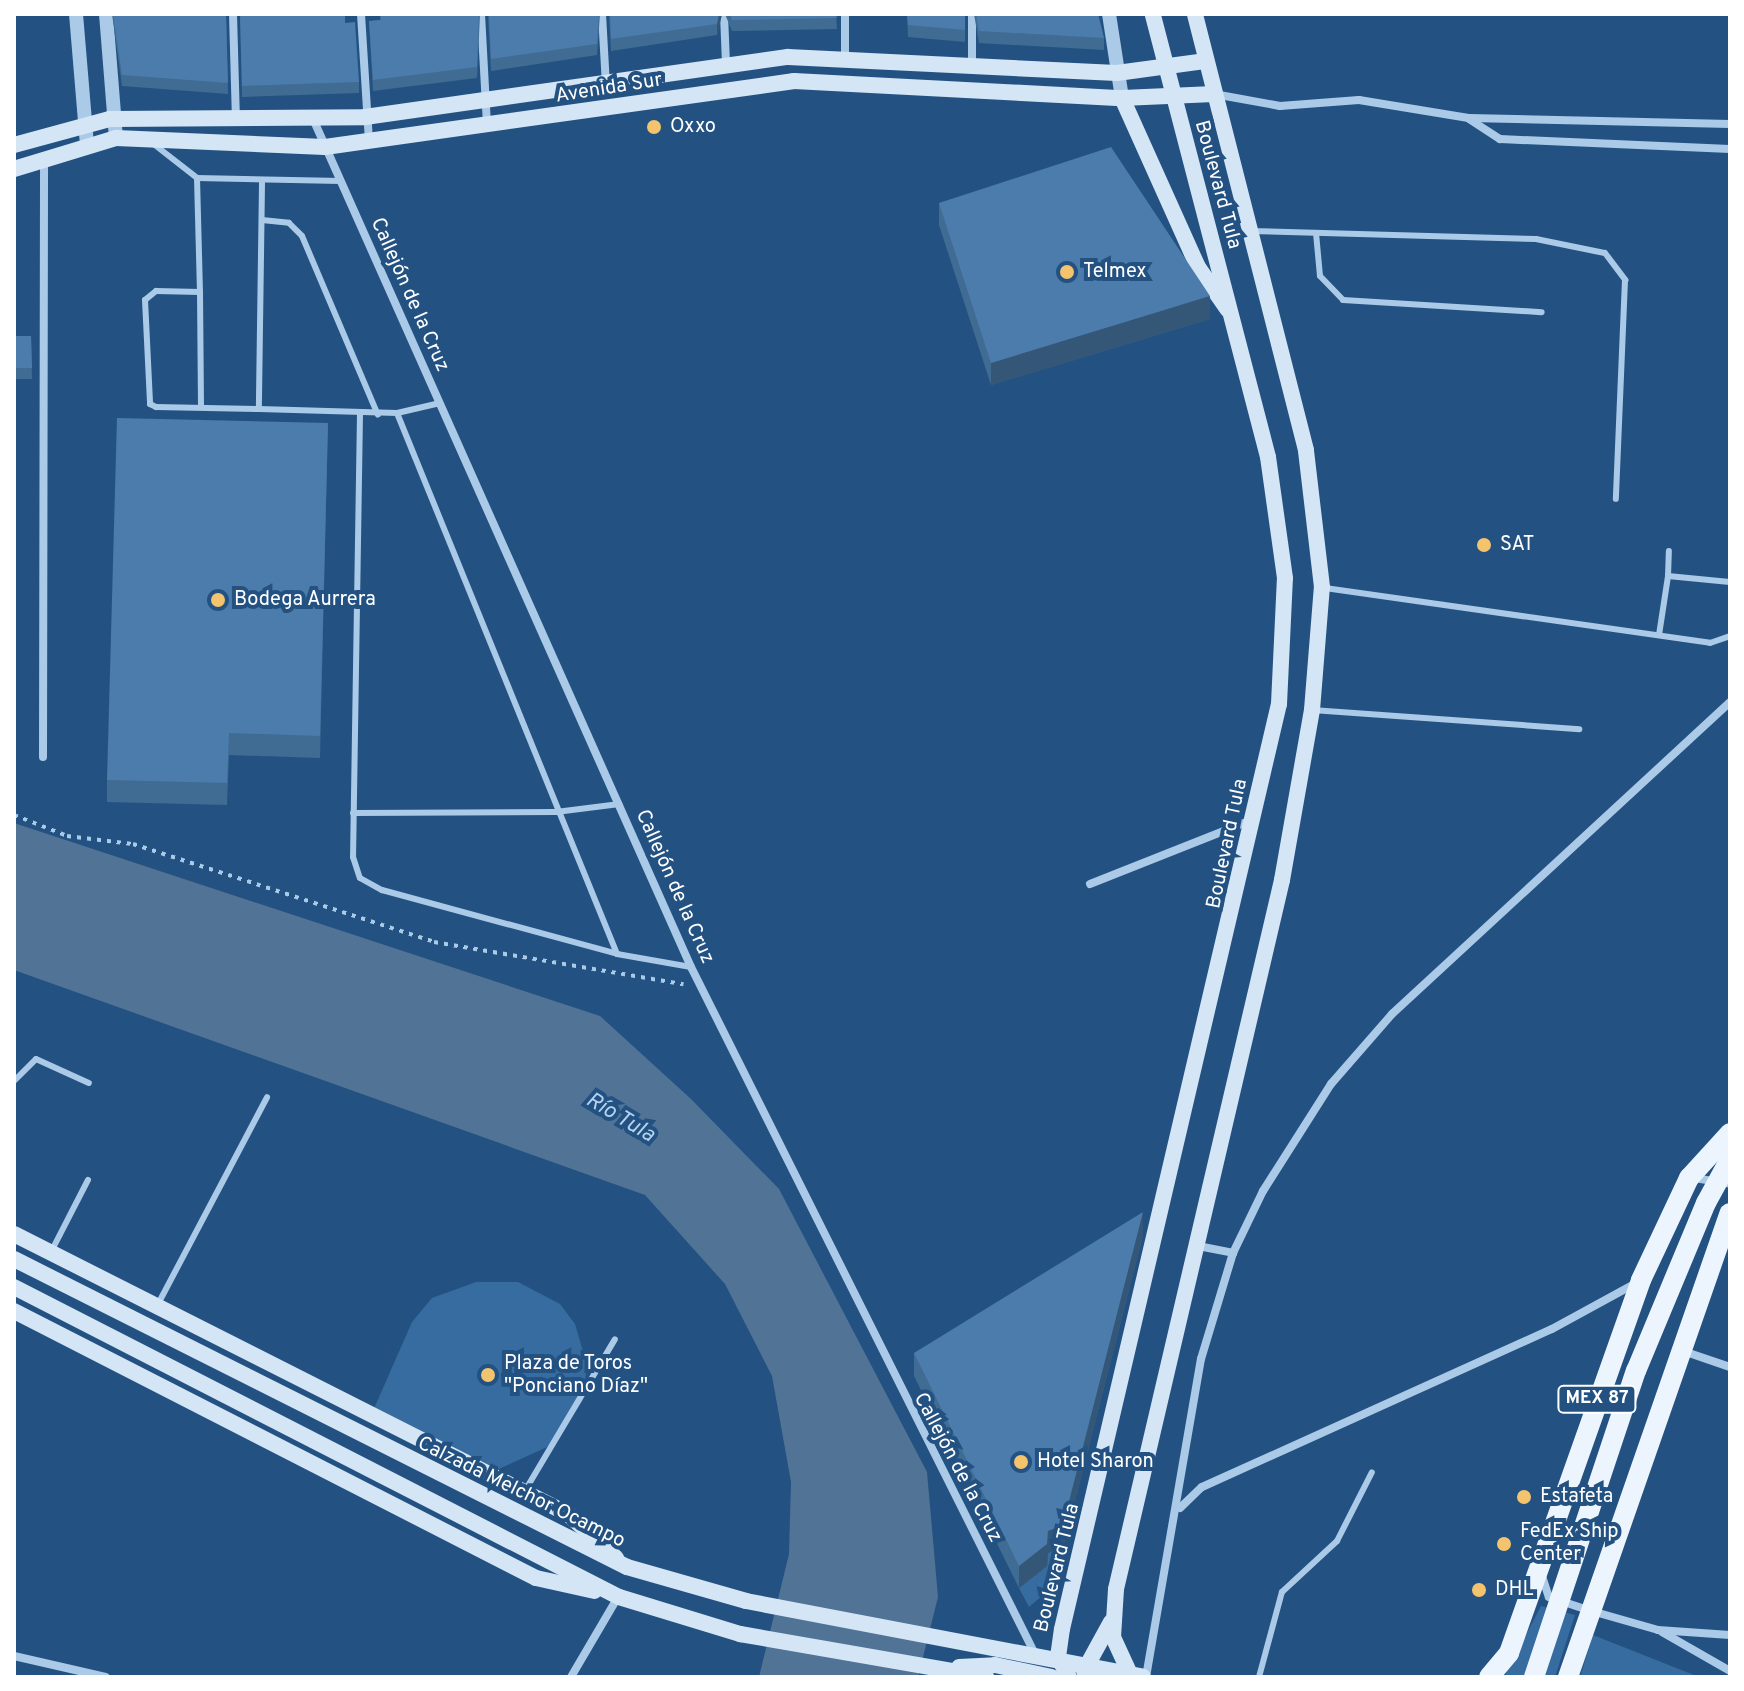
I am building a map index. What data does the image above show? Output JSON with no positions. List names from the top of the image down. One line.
{"streets":{"main road":["Avenida Sur","Boulevard Tula","MEX 87","Calzada Melchor Ocampo"],"street":["Callejón de la Cruz"]},"crossings":[["Avenida Sur","Boulevard Tula"],["Avenida Sur","Callejón de la Cruz"],["Boulevard Tula","Calzada Melchor Ocampo"],["Callejón de la Cruz","Calzada Melchor Ocampo"]],"water":["Río Tula"],"places":["Oxxo","Telmex","SAT","Bodega Aurrera","Plaza de Toros \"Ponciano Díaz\"","Hotel Sharon","Estafeta","FedEx Ship Center","DHL"]}
